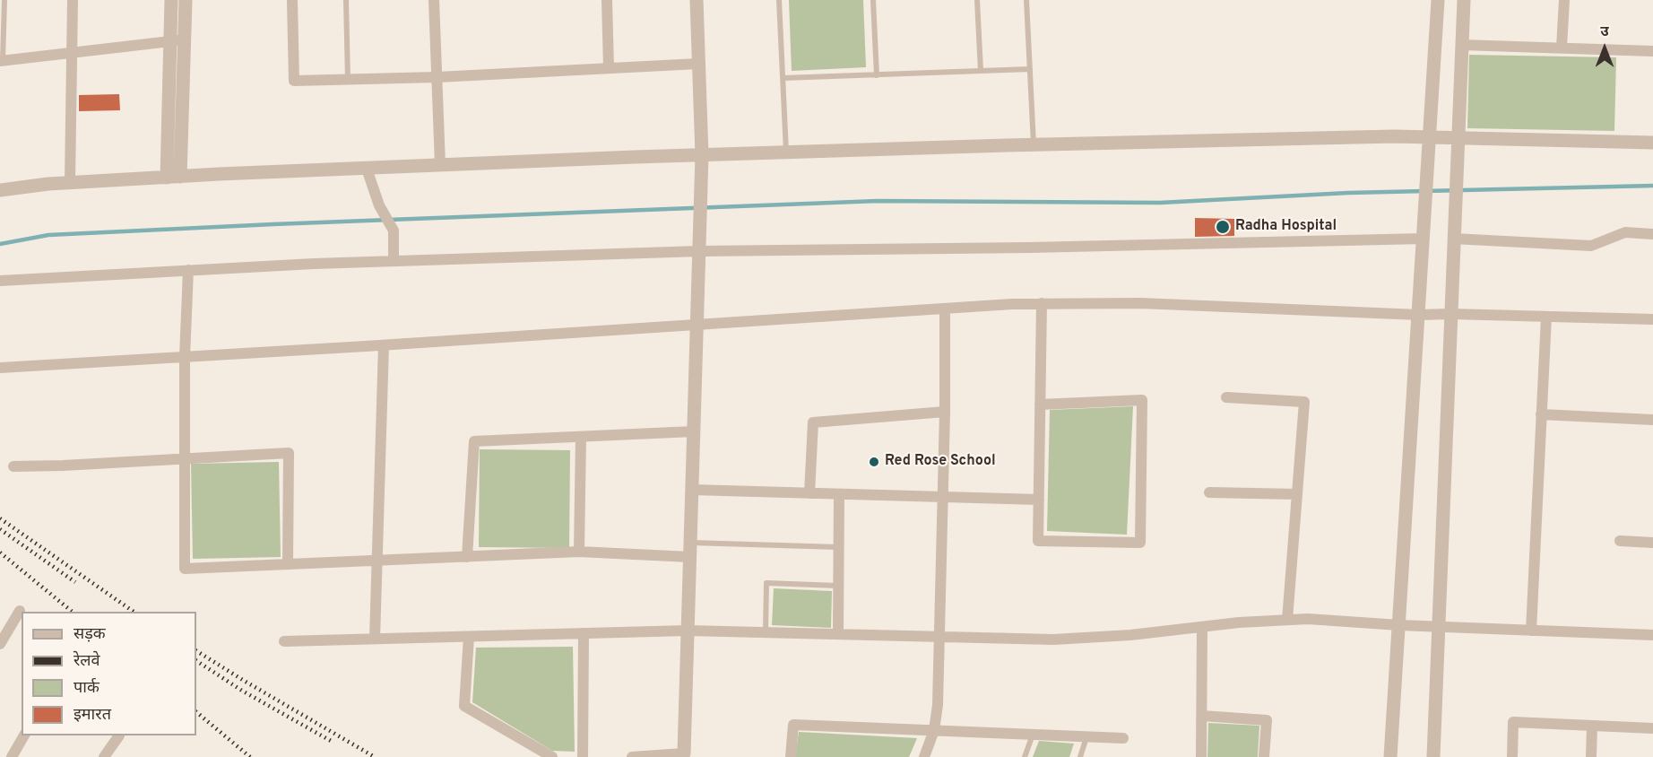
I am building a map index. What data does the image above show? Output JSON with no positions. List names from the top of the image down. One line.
{"places":["Radha Hospital","Red Rose School"],"legend":["सड़क","रेलवे","पार्क","इमारत"],"north":"top"}
